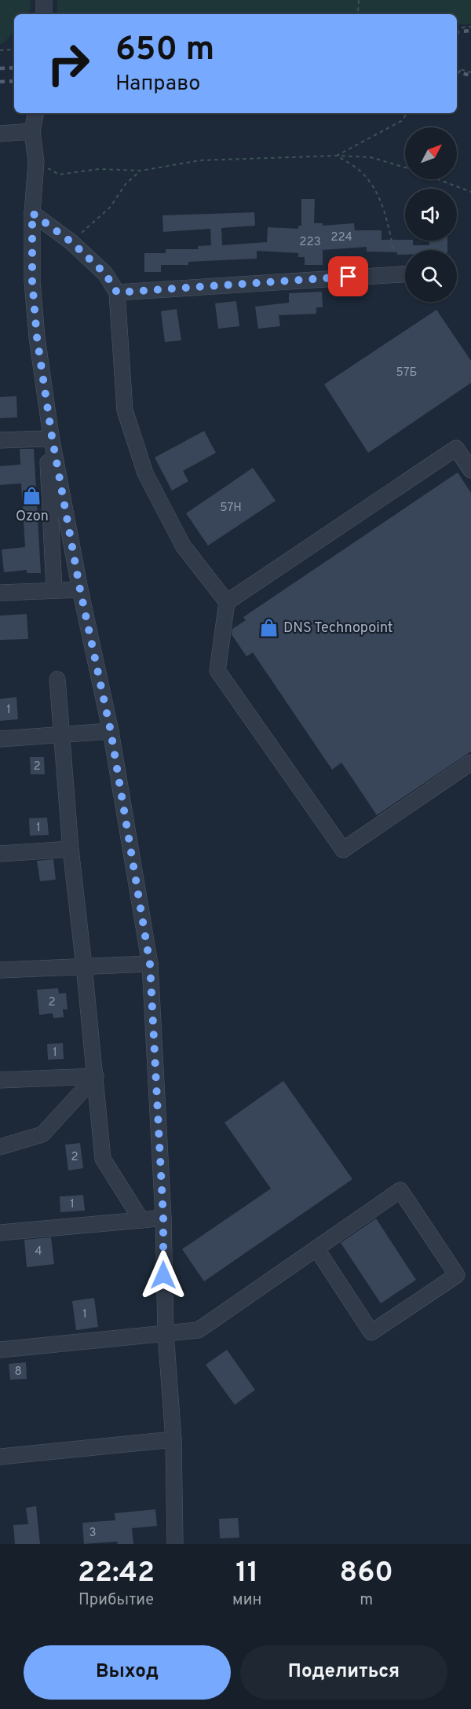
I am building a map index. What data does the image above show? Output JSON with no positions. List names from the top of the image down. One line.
{"places":{"shop":["Ozon","DNS Technopoint"]},"house_numbers":["224","223","57Б","57Н","1","2","1","2","1","2","1","4","1","8","3"],"north":"top right","page":{"turn":["650 m","Направо"],"eta":["22:42","Прибытие","11","мин","860","m"],"buttons":["Выход","Поделиться"]}}
